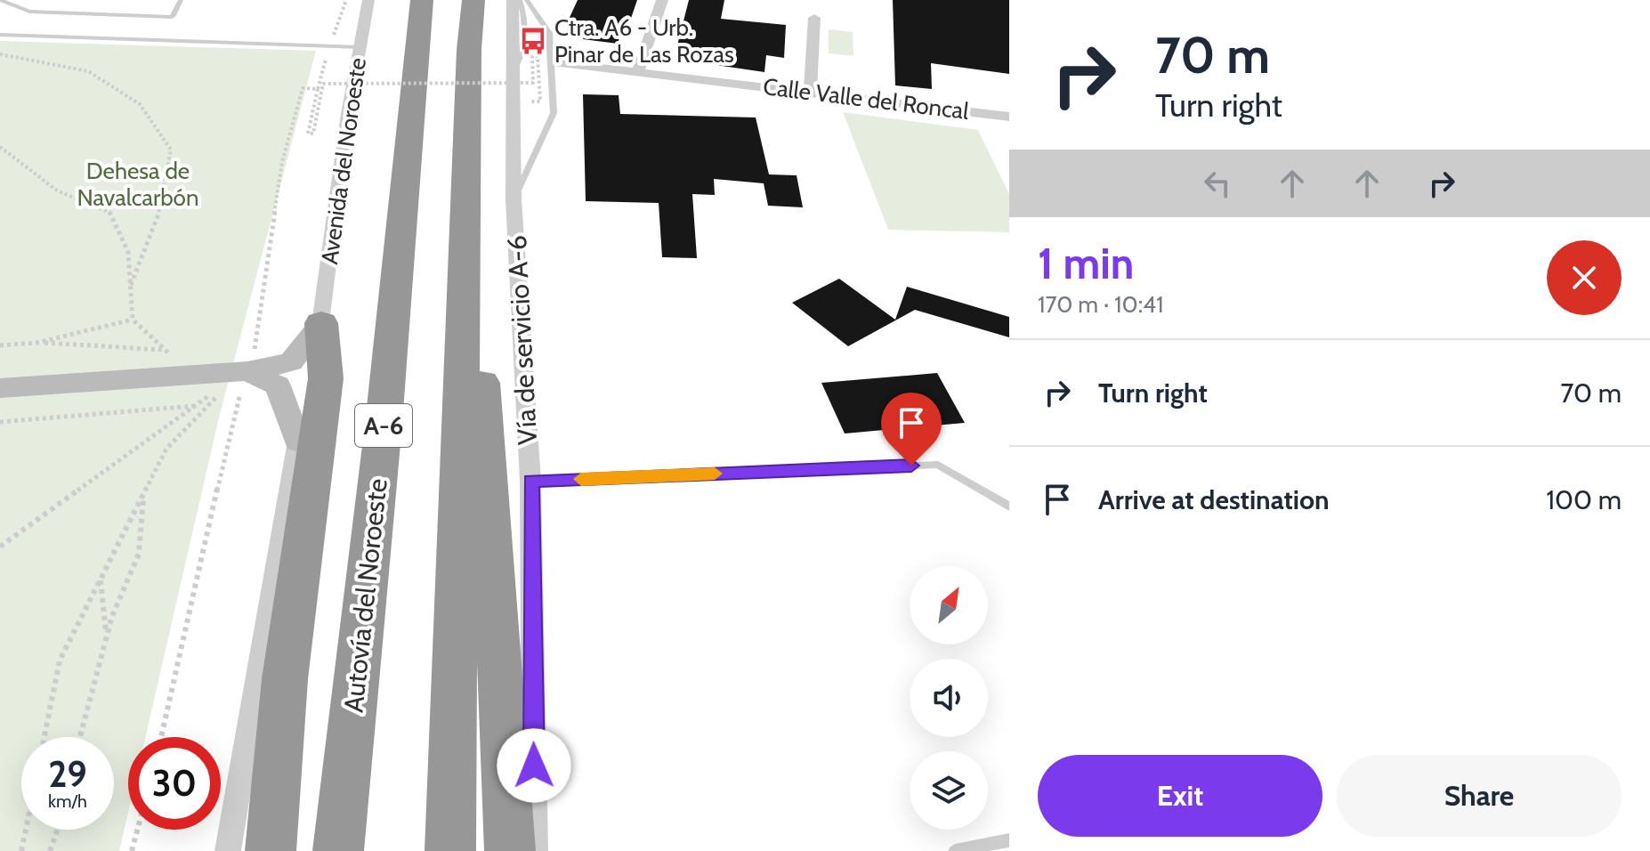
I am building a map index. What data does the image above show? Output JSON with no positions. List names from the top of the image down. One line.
{"streets":{"highway":["A-6","Autovía del Noroeste"],"street":["Calle Valle del Roncal","Avenida del Noroeste","Vía de servicio A-6"]},"parks":["Dehesa de Navalcarbón"],"places":{"bus stop":["Ctra. A6 - Urb. Pinar de Las Rozas"]},"north":"top right","page":{"turn":["70 m","Turn right"],"heading":["1 min","170 m · 10:41"],"list":[{"name":"Turn right","value":"70 m"},{"name":"Arrive at destination","value":"100 m"}],"speed":"29 km/h","limit":"30","buttons":["Exit","Share"]}}
